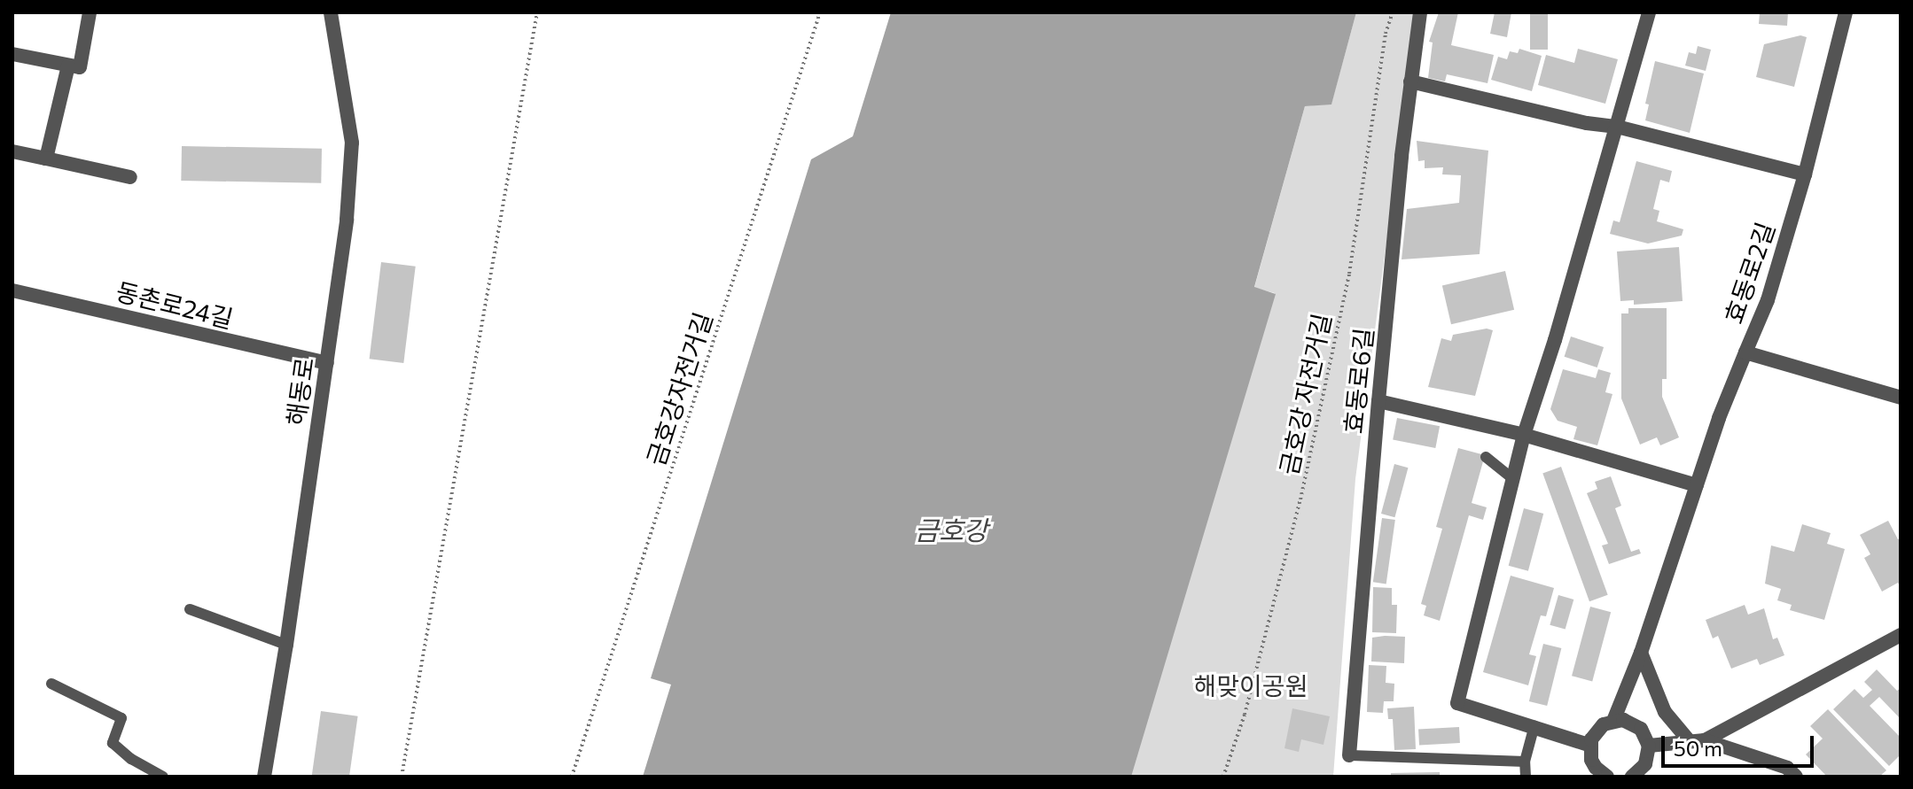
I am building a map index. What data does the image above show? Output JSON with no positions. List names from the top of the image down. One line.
{"streets":{"street":["효동로2길","동촌로24길","효동로6길","해동로"],"path":["금호강자전거길","금호강 자전거길"]},"crossings":[["동촌로24길","해동로"]],"water":["금호강"],"parks":["해맞이공원"],"scale_bar":"50 m"}
